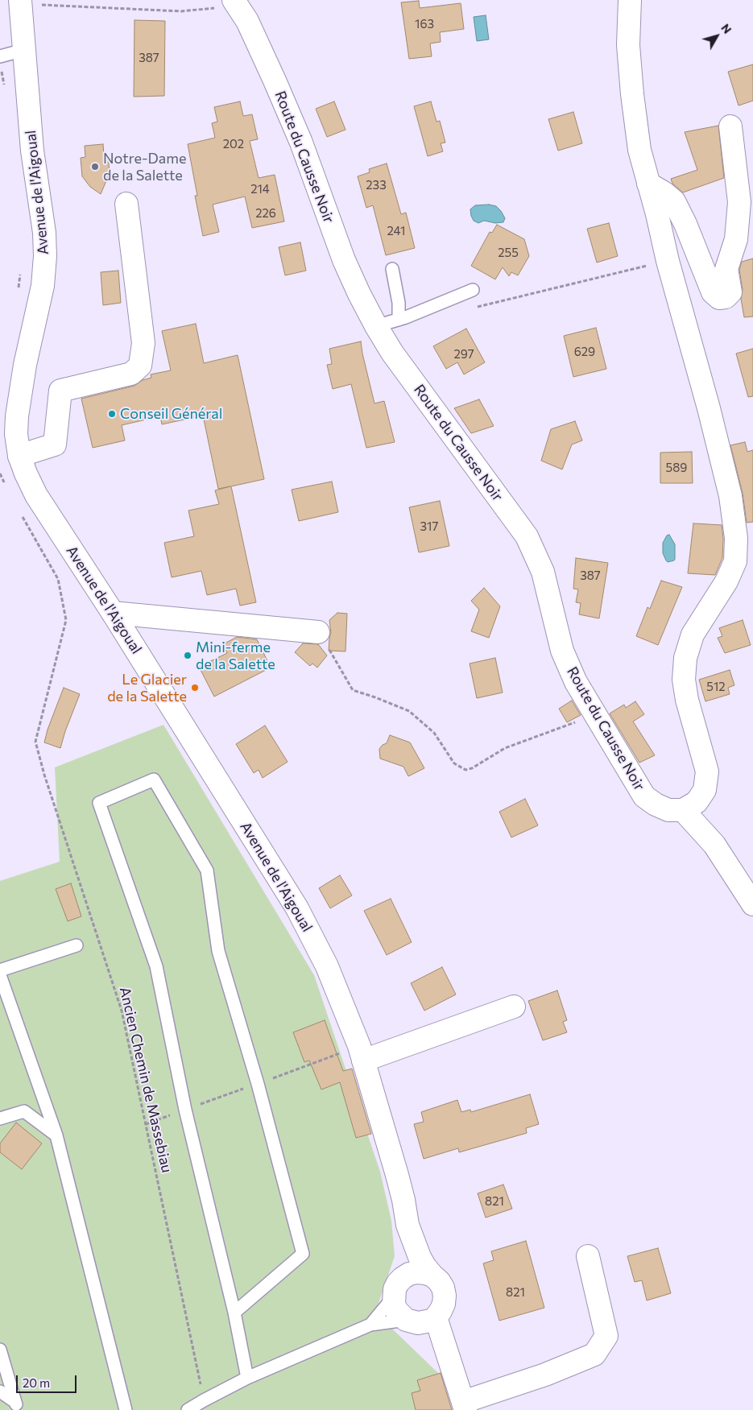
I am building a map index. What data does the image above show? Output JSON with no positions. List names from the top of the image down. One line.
{"streets":{"street":["Route du Causse Noir","Avenue de l'Aigoual"],"path":["Ancien Chemin de Massebiau"]},"places":["Notre-Dame de la Salette","Conseil Général","Mini-ferme de la Salette","Le Glacier de la Salette"],"house_numbers":["163","387","202","233","214","226","241","255","629","297","589","317","387","512","821","821"],"scale_bar":"20 m","north":"top right"}
